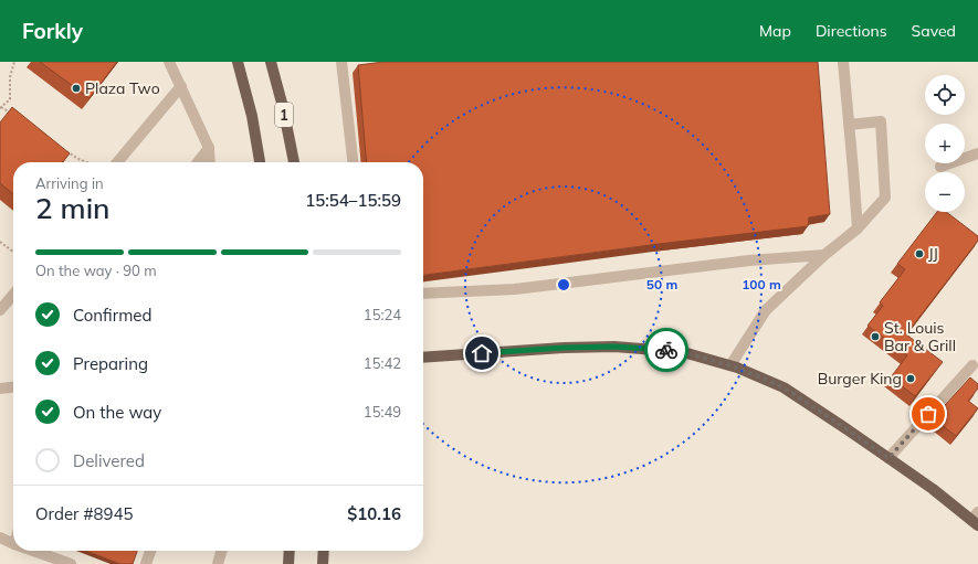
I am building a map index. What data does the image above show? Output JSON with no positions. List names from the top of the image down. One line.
{"streets":{"main road":["1"]},"places":["Plaza Two","JJ","St. Louis Bar & Grill","Burger King"],"page":{"header":"Forkly","nav":["Map","Directions","Saved"],"map_buttons":["+","−"],"heading":["2 min","Arriving in","15:54–15:59"],"panel":["Order #8945","$10.16"],"bar":"On the way · 90 m","list":[["Confirmed","15:24"],["Preparing","15:42"],["On the way","15:49"],"Delivered"]},"rings":["50 m","100 m"]}
